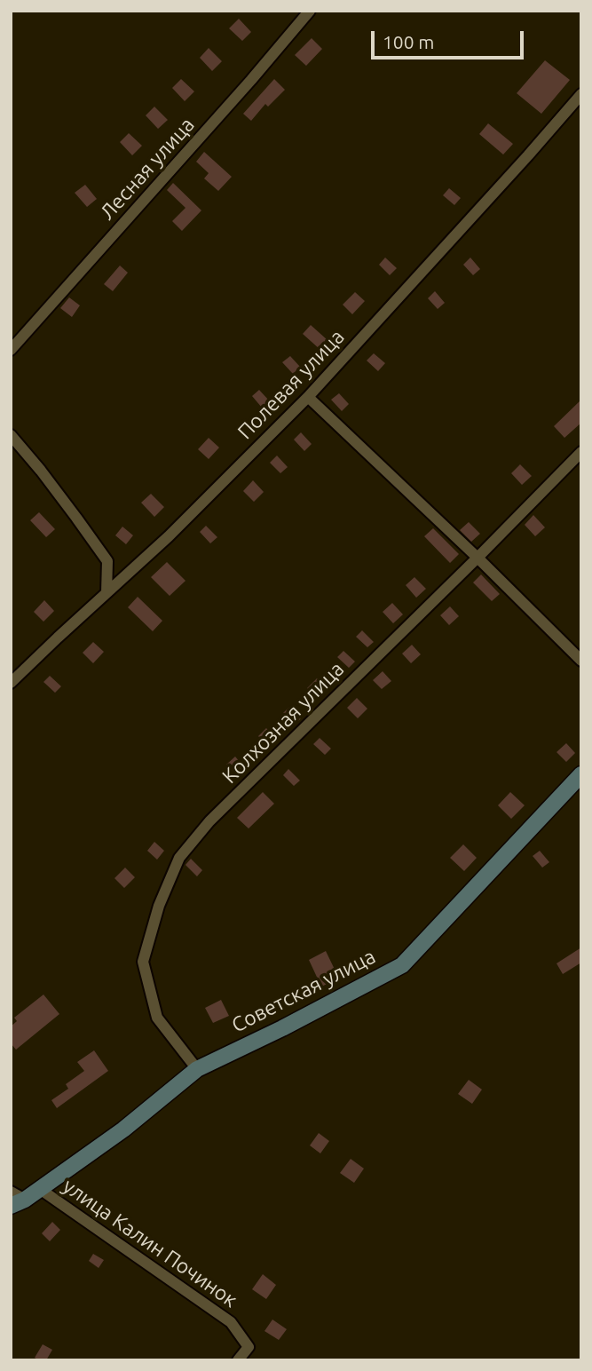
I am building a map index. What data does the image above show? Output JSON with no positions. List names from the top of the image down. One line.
{"streets":{"street":["Лесная улица","Полевая улица","Колхозная улица","Советская улица","улица Калин Починок"]},"crossings":[["Колхозная улица","Советская улица"],["Советская улица","улица Калин Починок"]],"scale_bar":"100 m"}
